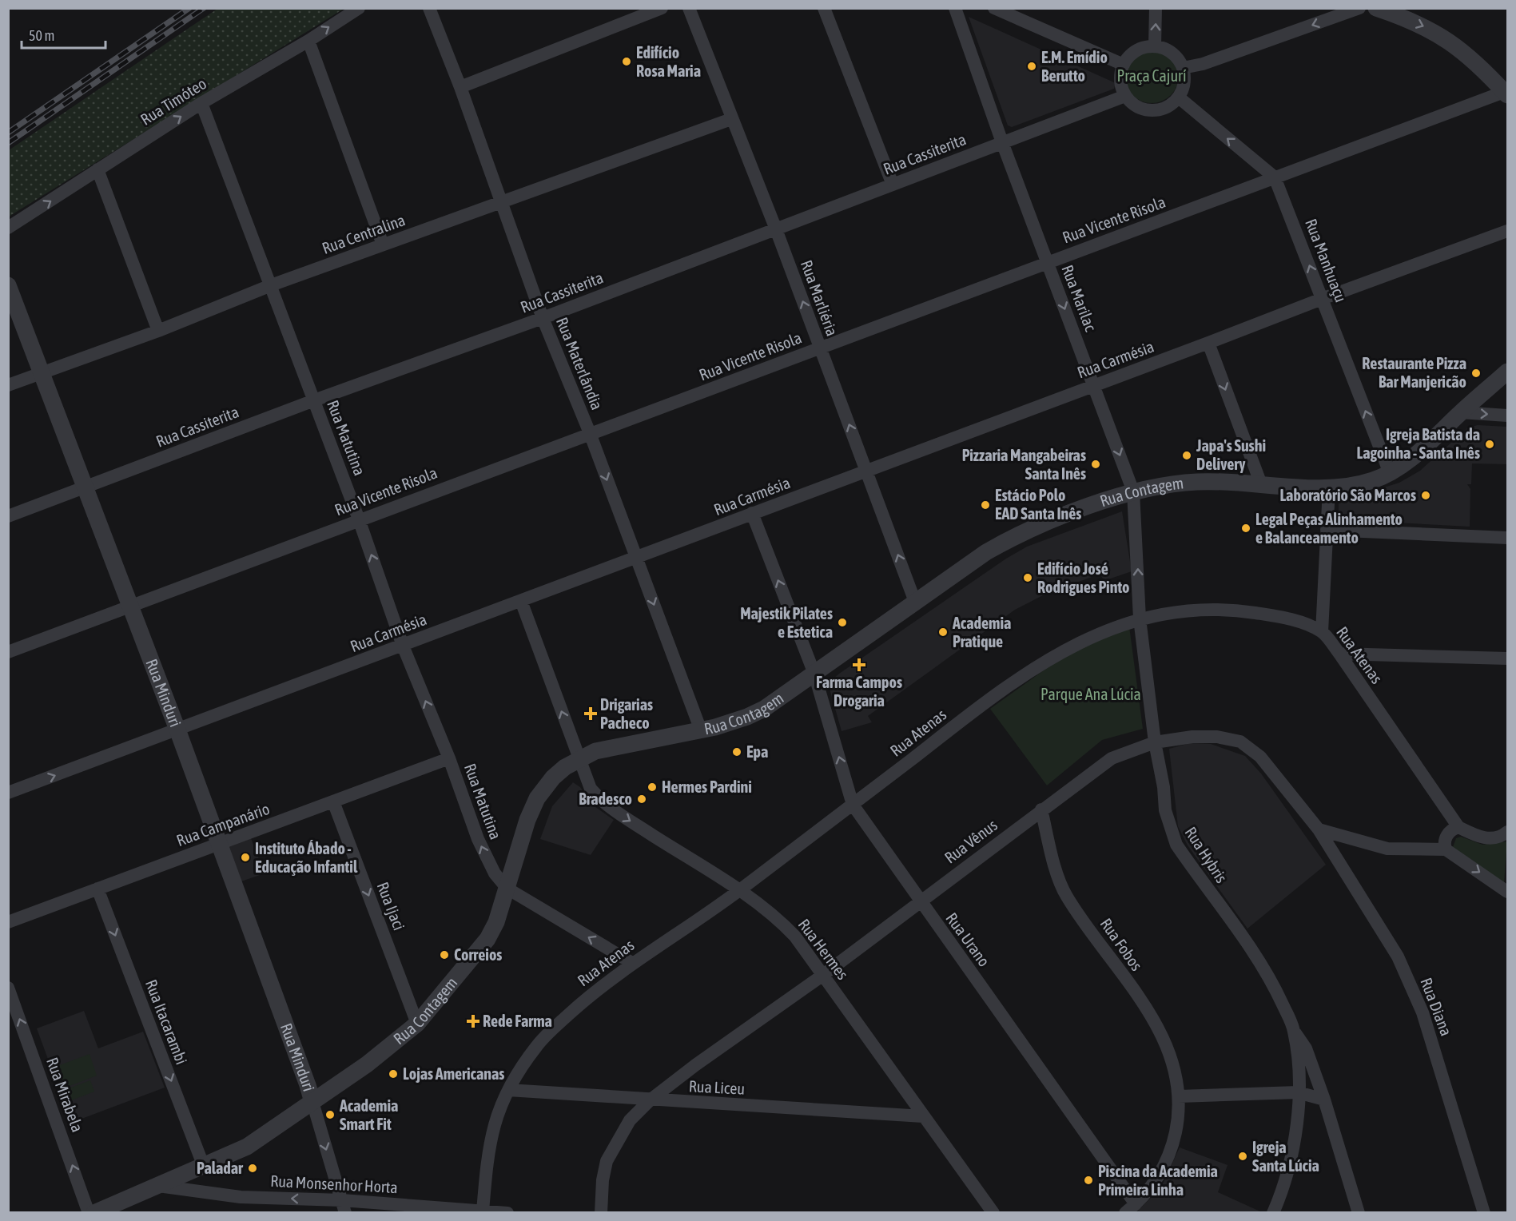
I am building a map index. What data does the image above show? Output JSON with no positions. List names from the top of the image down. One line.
{"streets":{"street":["Rua Timóteo","Rua Cassiterita","Rua Vicente Risola","Rua Centralina","Rua Manhuaçu","Rua Marliéria","Rua Marilac","Rua Carmésia","Rua Materlândia","Rua Matutina","Rua Contagem","Rua Atenas","Rua Minduri","Rua Campanário","Rua Vênus","Rua Hybris","Rua Ijaci","Rua Urano","Rua Fobos","Rua Hermes","Rua Diana","Rua Itacarambi","Rua Liceu","Rua Mirabela","Rua Monsenhor Horta"]},"crossings":[["Rua Timóteo","Rua Matutina"],["Rua Cassiterita","Rua Manhuaçu"],["Rua Cassiterita","Rua Marliéria"],["Rua Cassiterita","Rua Marilac"],["Rua Cassiterita","Rua Materlândia"],["Rua Cassiterita","Rua Matutina"],["Rua Cassiterita","Rua Minduri"],["Rua Vicente Risola","Rua Manhuaçu"],["Rua Vicente Risola","Rua Marliéria"],["Rua Vicente Risola","Rua Marilac"],["Rua Vicente Risola","Rua Materlândia"],["Rua Vicente Risola","Rua Matutina"],["Rua Vicente Risola","Rua Minduri"],["Rua Centralina","Rua Marliéria"],["Rua Centralina","Rua Materlândia"],["Rua Centralina","Rua Matutina"],["Rua Centralina","Rua Minduri"],["Rua Manhuaçu","Rua Carmésia"],["Rua Manhuaçu","Rua Contagem"],["Rua Marliéria","Rua Carmésia"],["Rua Marliéria","Rua Contagem"],["Rua Marilac","Rua Carmésia"],["Rua Marilac","Rua Contagem"],["Rua Marilac","Rua Hybris"],["Rua Carmésia","Rua Materlândia"],["Rua Carmésia","Rua Matutina"],["Rua Carmésia","Rua Minduri"],["Rua Carmésia","Rua Urano"],["Rua Carmésia","Rua Hermes"],["Rua Materlândia","Rua Contagem"],["Rua Matutina","Rua Contagem"],["Rua Matutina","Rua Campanário"],["Rua Contagem","Rua Minduri"],["Rua Contagem","Rua Hybris"],["Rua Contagem","Rua Ijaci"],["Rua Contagem","Rua Urano"],["Rua Contagem","Rua Hermes"],["Rua Contagem","Rua Itacarambi"],["Rua Contagem","Rua Monsenhor Horta"],["Rua Atenas","Rua Hybris"],["Rua Atenas","Rua Urano"],["Rua Atenas","Rua Hermes"],["Rua Atenas","Rua Liceu"],["Rua Atenas","Rua Monsenhor Horta"],["Rua Minduri","Rua Campanário"],["Rua Campanário","Rua Ijaci"],["Rua Campanário","Rua Itacarambi"],["Rua Vênus","Rua Hybris"],["Rua Vênus","Rua Urano"],["Rua Vênus","Rua Fobos"],["Rua Vênus","Rua Hermes"],["Rua Vênus","Rua Diana"],["Rua Vênus","Rua Liceu"],["Rua Hermes","Rua Liceu"]],"one_way":["Rua Timóteo","Rua Manhuaçu","Rua Marliéria","Rua Marilac","Rua Materlândia","Rua Matutina","Rua Ijaci","Rua Urano","Rua Itacarambi","Rua Mirabela","Rua Monsenhor Horta"],"parks":["Praça Cajurí","Parque Ana Lúcia"],"places":{"other":["Edifício Rosa Maria","E.M. Emídio Berutto","Restaurante Pizza Bar Manjericão","Igreja Batista da Lagoinha - Santa Inês","Japa's Sushi Delivery","Pizzaria Mangabeiras Santa Inês","Laboratório São Marcos","Estácio Polo EAD Santa Inês","Legal Peças Alinhamento e Balanceamento","Edifício José Rodrigues Pinto","Majestik Pilates e Estetica","Academia Pratique","Epa","Hermes Pardini","Bradesco","Instituto Ábado - Educação Infantil","Correios","Lojas Americanas","Academia Smart Fit","Igreja Santa Lúcia","Paladar","Piscina da Academia Primeira Linha"],"health":["Farma Campos Drogaria","Drigarias Pacheco","Rede Farma"]},"scale_bar":"50 m"}
